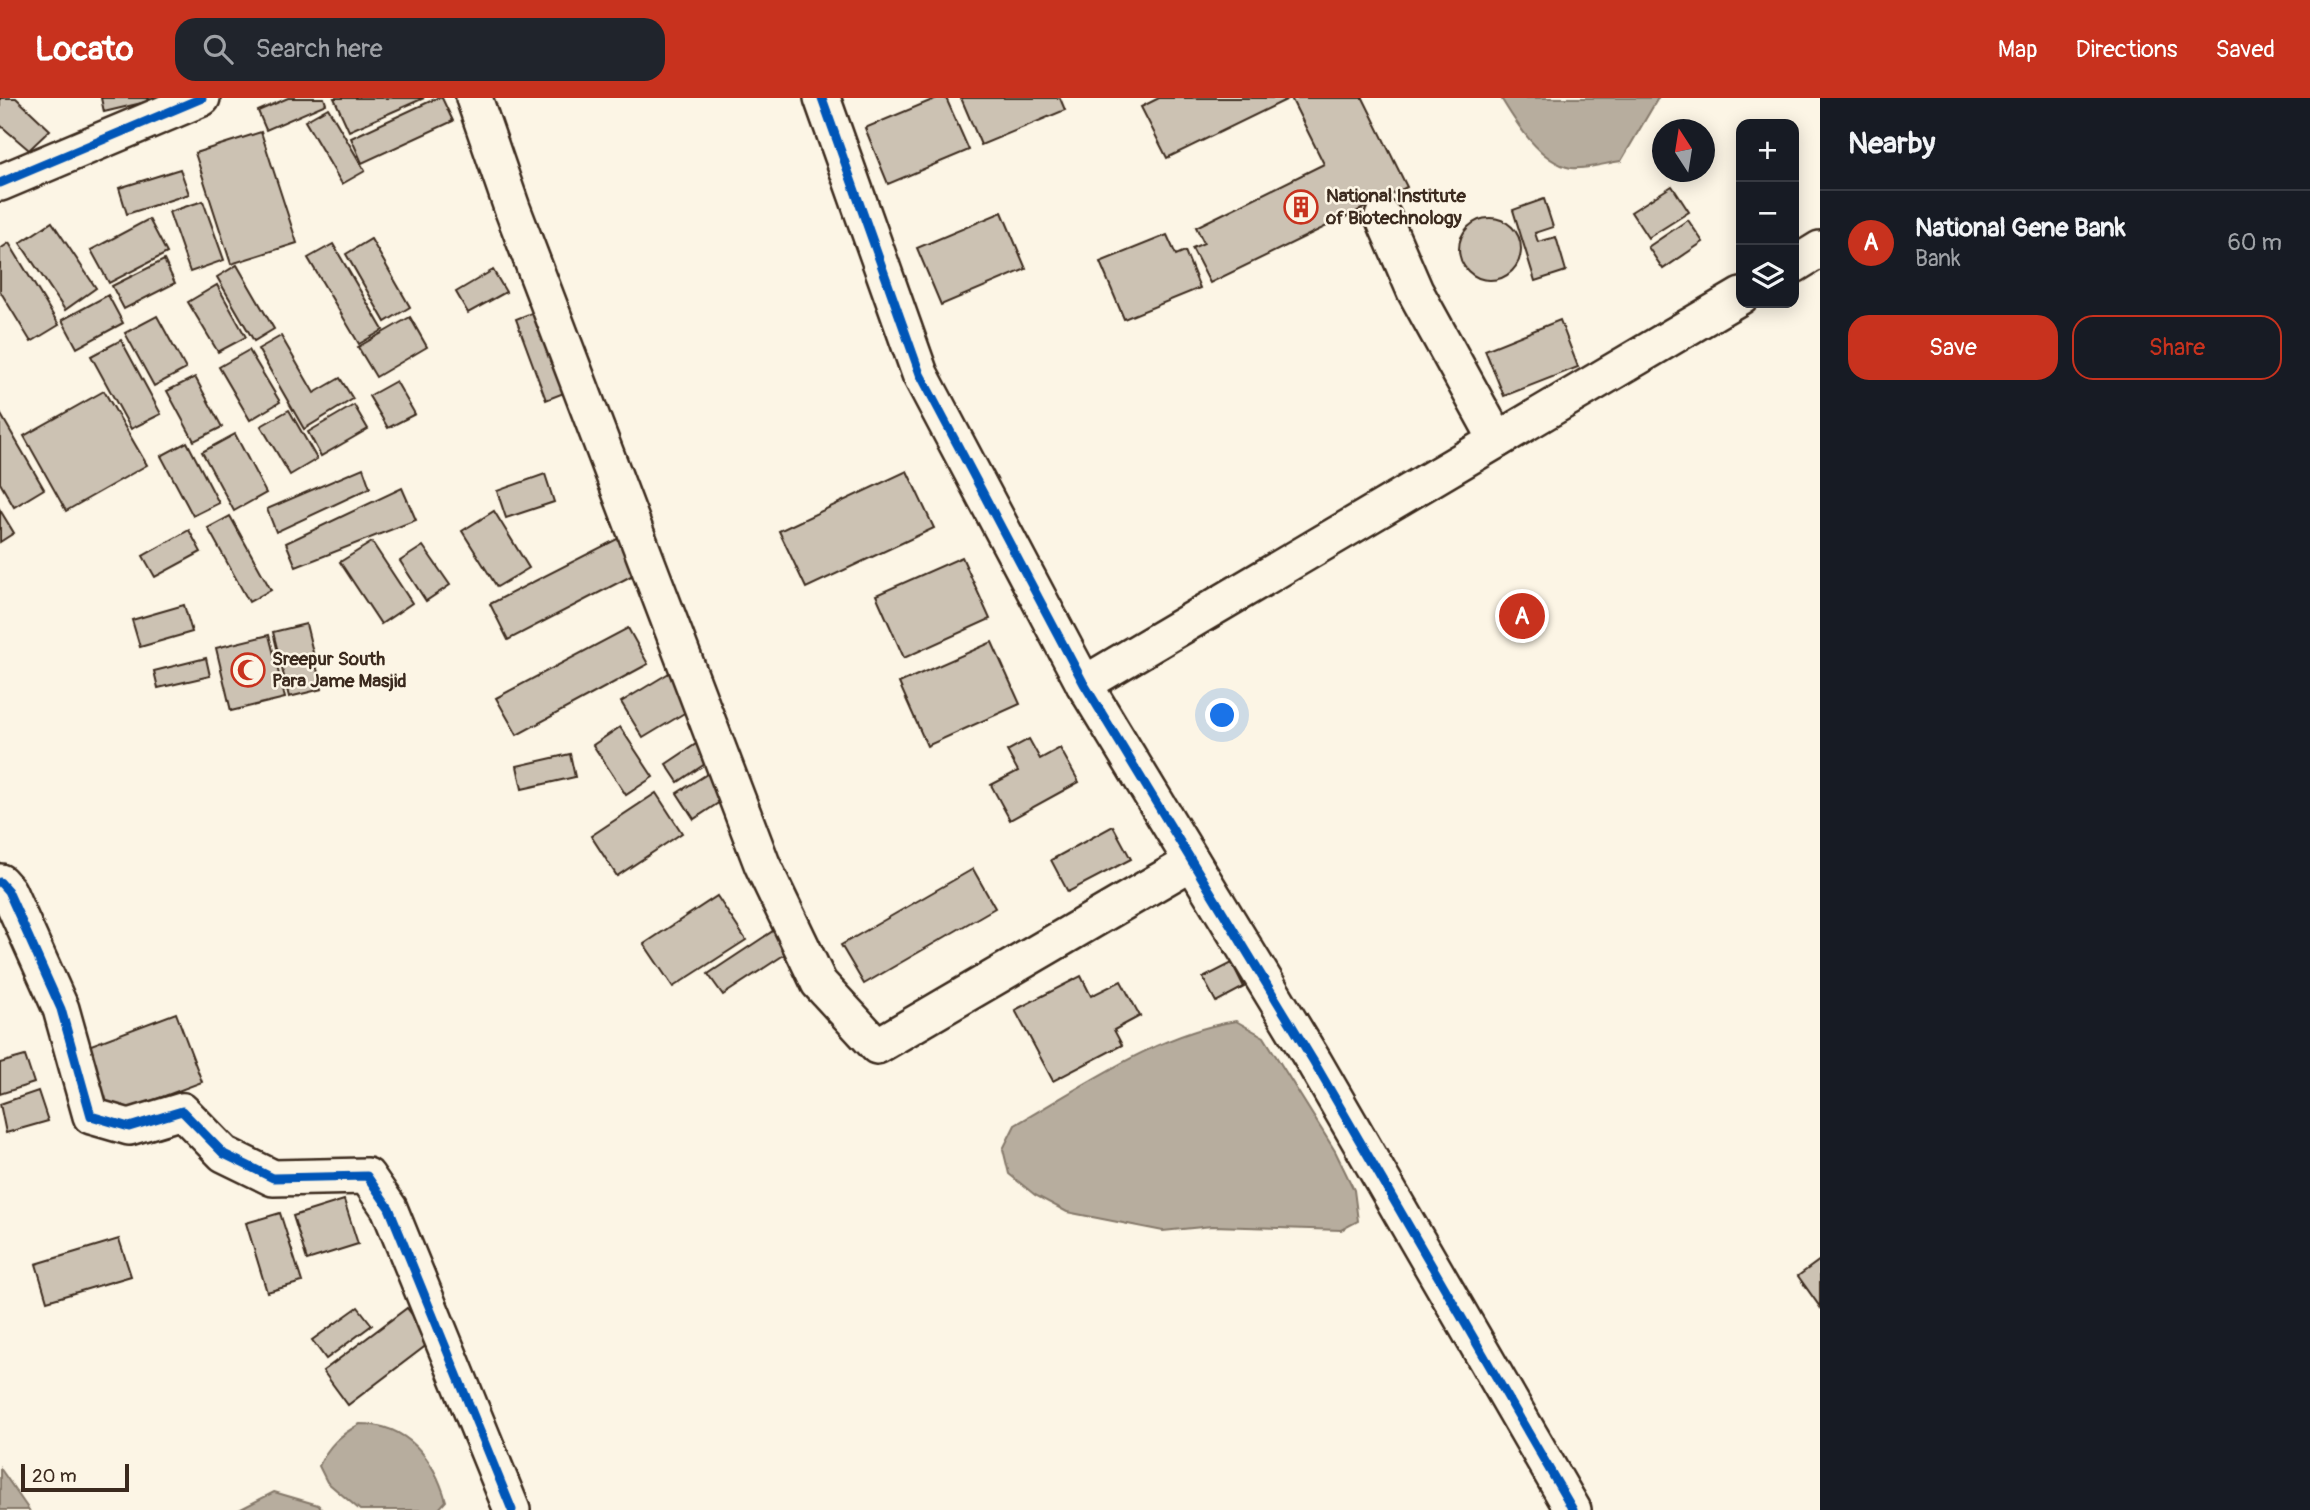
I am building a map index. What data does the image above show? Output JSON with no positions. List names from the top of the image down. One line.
{"places":{"building":["National Institute of Biotechnology"],"mosque":["Sreepur South Para Jame Masjid"]},"scale_bar":"20 m","north":"top","page":{"header":"Locato","search":"Search here","nav":["Map","Directions","Saved"],"heading":"Nearby","map_buttons":["+","−"],"list":[{"mark":"A","name":"National Gene Bank","note":"Bank","value":"60 m"}],"buttons":["Save","Share"],"pins":"A","scale":"20 m"}}
